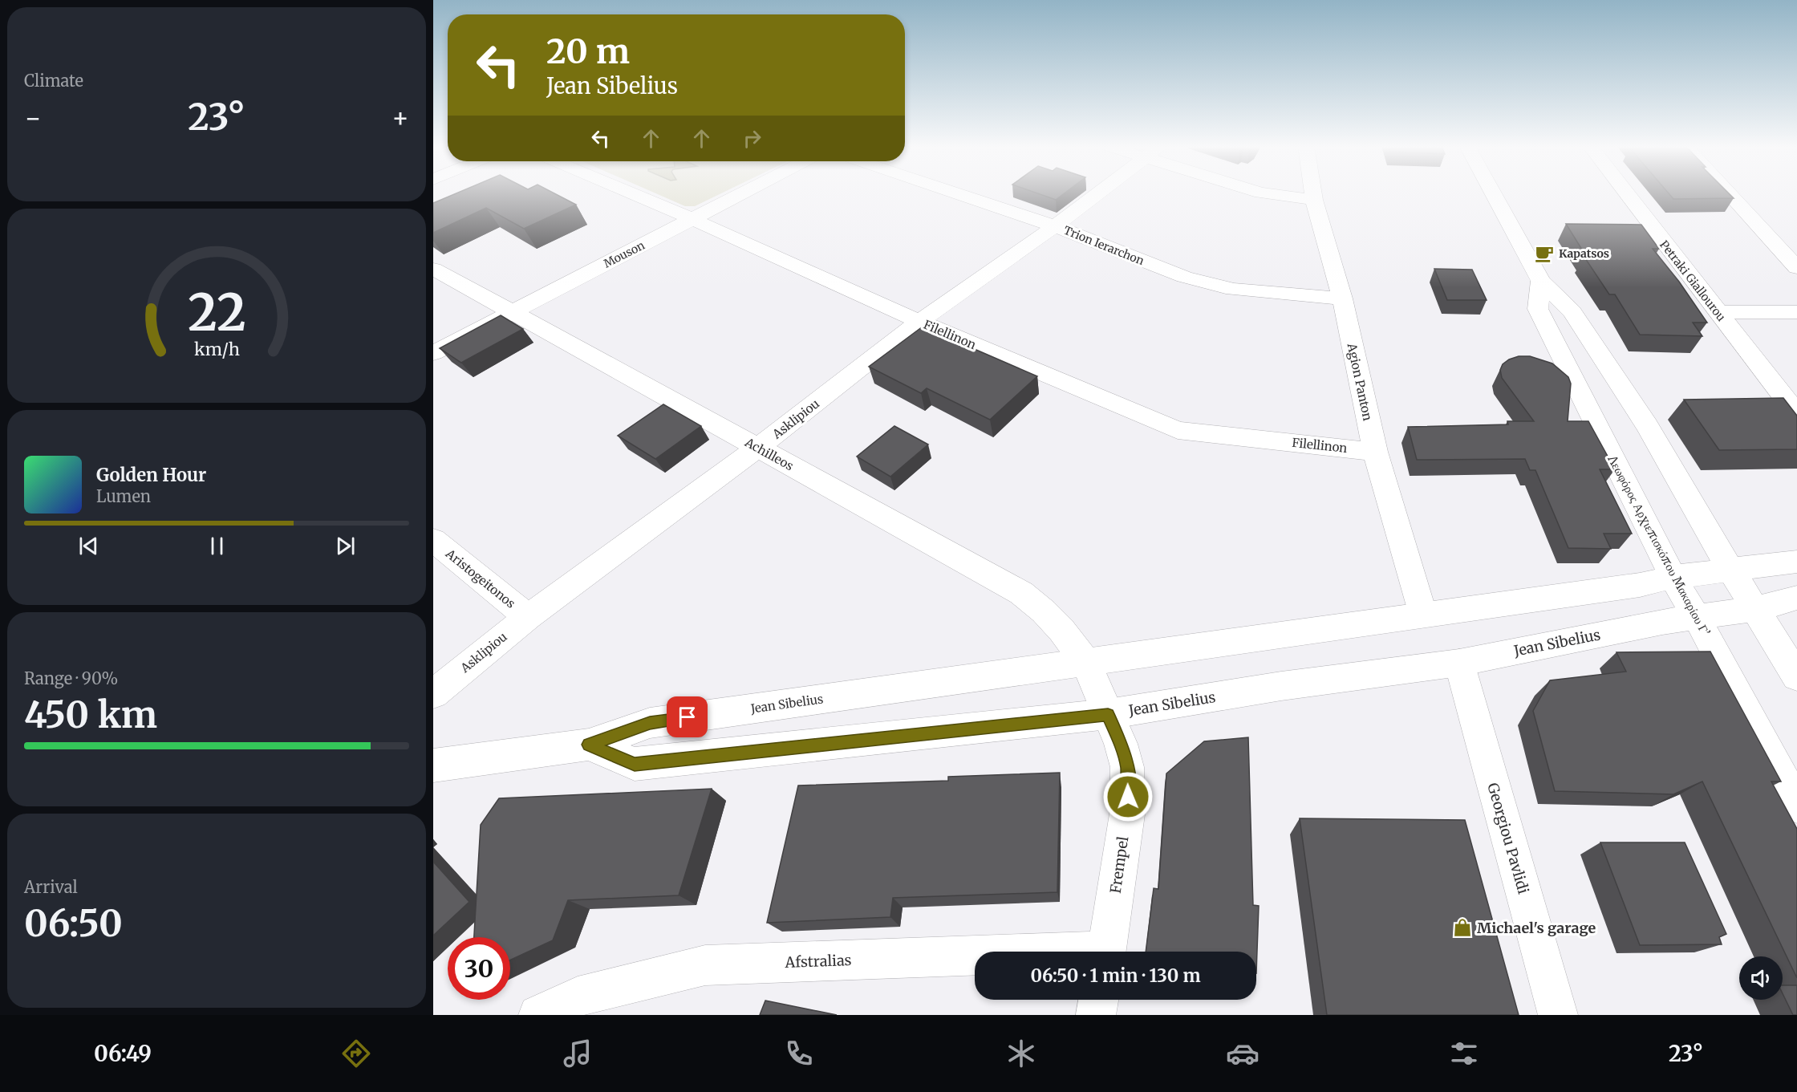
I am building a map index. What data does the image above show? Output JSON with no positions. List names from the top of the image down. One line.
{"streets":{"street":["Trion Ierarchon","Mouson","Petraki Giallourou","Filellinon","Agion Panton","Asklipiou","Achilleos","Λεωφόρος Αρχιεπισκόπου Μακαρίου Γ’","Aristogeitonos","Jean Sibelius","Georgiou Pavlidi","Frempel","Afstralias"]},"crossings":[["Trion Ierarchon","Agion Panton"],["Trion Ierarchon","Asklipiou"],["Mouson","Filellinon"],["Mouson","Achilleos"],["Filellinon","Agion Panton"],["Filellinon","Asklipiou"],["Agion Panton","Jean Sibelius"],["Asklipiou","Achilleos"],["Asklipiou","Aristogeitonos"],["Achilleos","Jean Sibelius"],["Achilleos","Frempel"],["Λεωφόρος Αρχιεπισκόπου Μακαρίου Γ’","Jean Sibelius"],["Jean Sibelius","Georgiou Pavlidi"],["Jean Sibelius","Frempel"]],"places":{"cafe":["Kapatsos"],"shop":["Michael's garage"]},"page":{"tile":["Climate",["Range · 90%","450 km"],["Arrival","06:50"]],"turn":["20 m","Jean Sibelius"],"heat":["−","23°","+"],"song":["Golden Hour","Lumen"],"limit":"30","trip":"06:50 · 1 min · 130 m","tabs":["06:49","23°"],"gauge":["22","km/h"]}}
